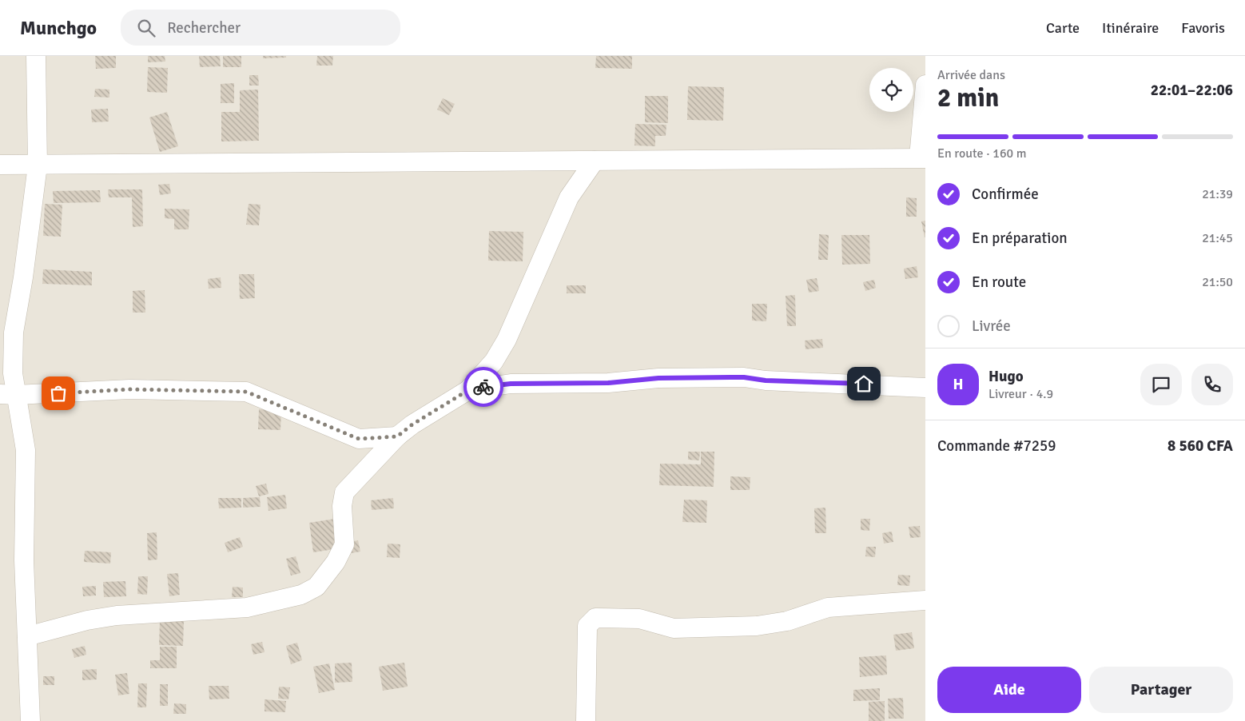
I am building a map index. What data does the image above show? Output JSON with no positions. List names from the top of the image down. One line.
{"page":{"header":"Munchgo","search":"Rechercher","nav":["Carte","Itinéraire","Favoris"],"heading":["2 min","Arrivée dans","22:01–22:06"],"panel":["Hugo","Livreur · 4.9","Commande #7259","8 560 CFA"],"bar":"En route · 160 m","list":[["Confirmée","21:39"],["En préparation","21:45"],["En route","21:50"],"Livrée"],"round":"H","buttons":["Aide","Partager"]}}
